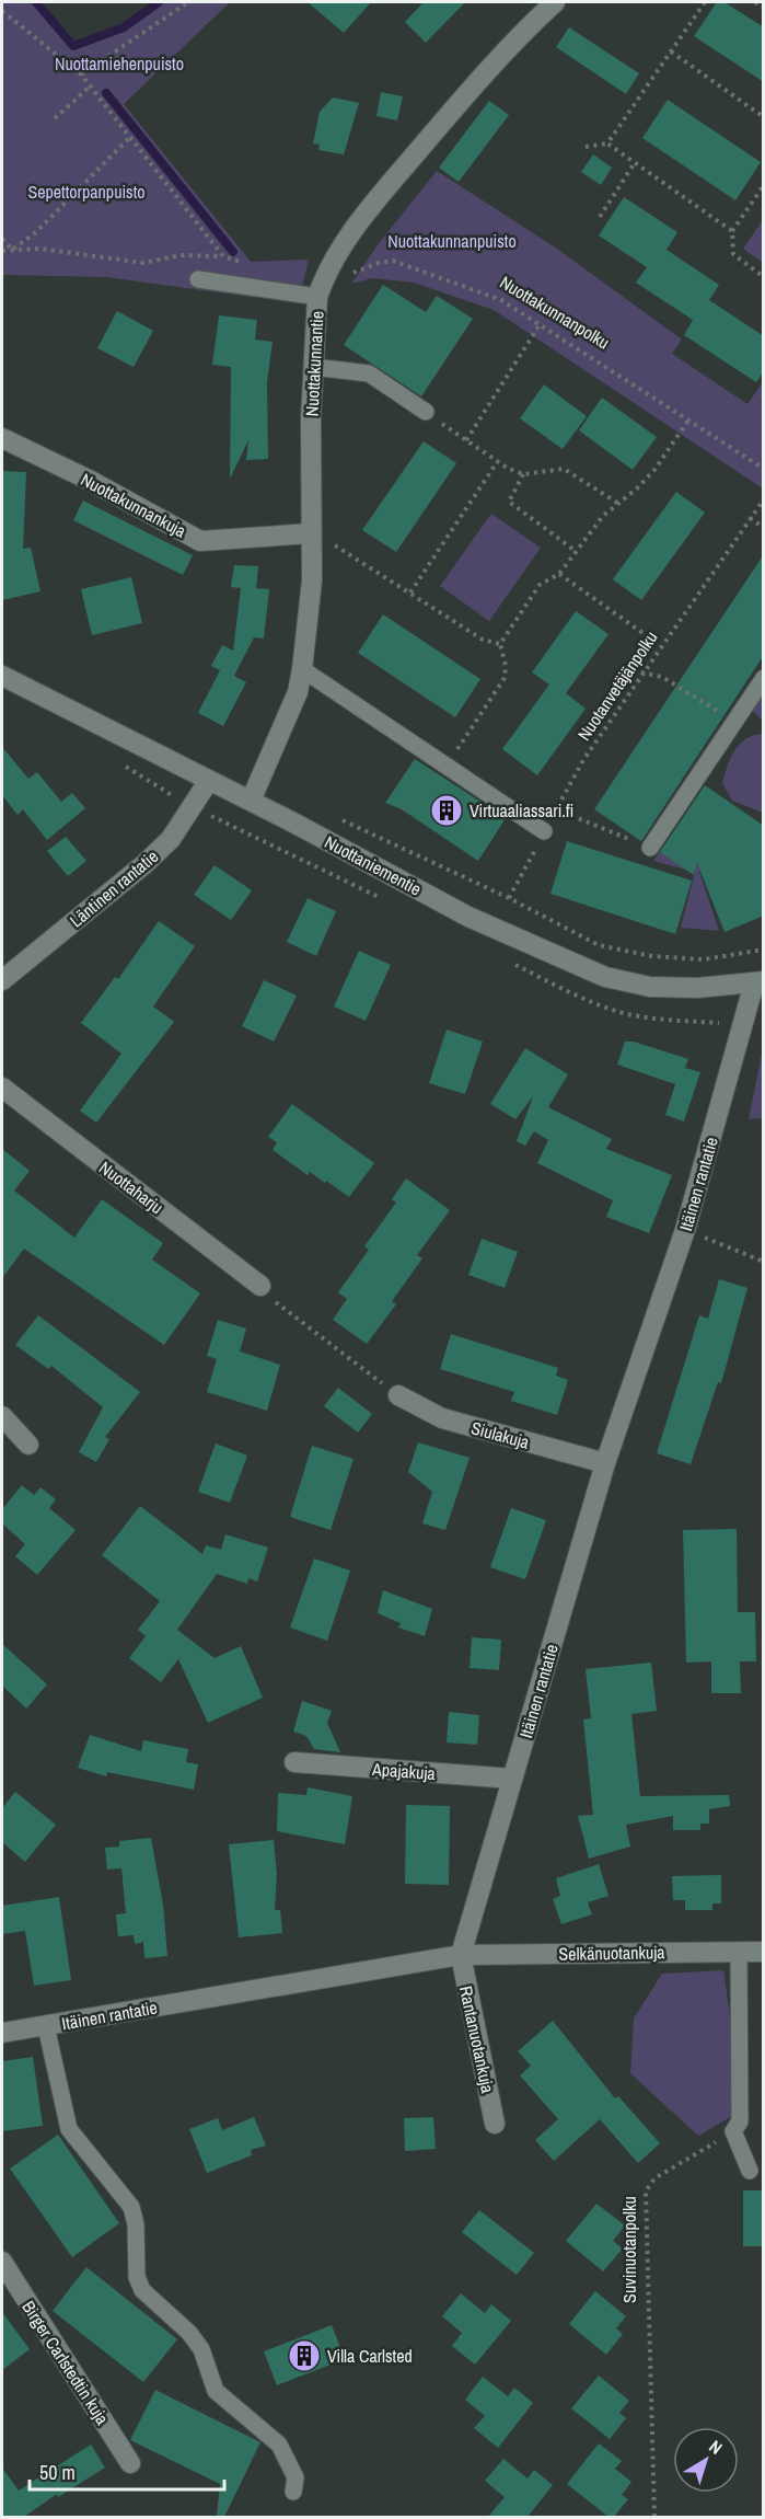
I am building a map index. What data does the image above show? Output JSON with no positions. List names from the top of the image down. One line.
{"streets":{"street":["Nuottakunnantie","Nuottakunnankuja","Nuottaniementie","Läntinen rantatie","Itäinen rantatie","Nuottaharju","Siulakuja","Apajakuja","Selkänuotankuja","Rantanuotankuja","Birger Carlstedtin kuja"],"path":["Nuottakunnanpolku","Nuotanvetäjänpolku","Suvinuotanpolku"]},"crossings":[["Nuottakunnanpolku","Nuottakunnantie"],["Nuottakunnantie","Nuottakunnankuja"],["Nuottakunnantie","Nuottaniementie"],["Nuottaniementie","Läntinen rantatie"],["Nuottaniementie","Itäinen rantatie"],["Itäinen rantatie","Siulakuja"],["Itäinen rantatie","Apajakuja"],["Itäinen rantatie","Selkänuotankuja"],["Itäinen rantatie","Rantanuotankuja"],["Selkänuotankuja","Rantanuotankuja"]],"parks":["Nuottamiehenpuisto","Sepettorpanpuisto","Nuottakunnanpuisto"],"places":{"building":["Virtuaaliassari.fi","Villa Carlsted"]},"scale_bar":"50 m","north":"top right"}
